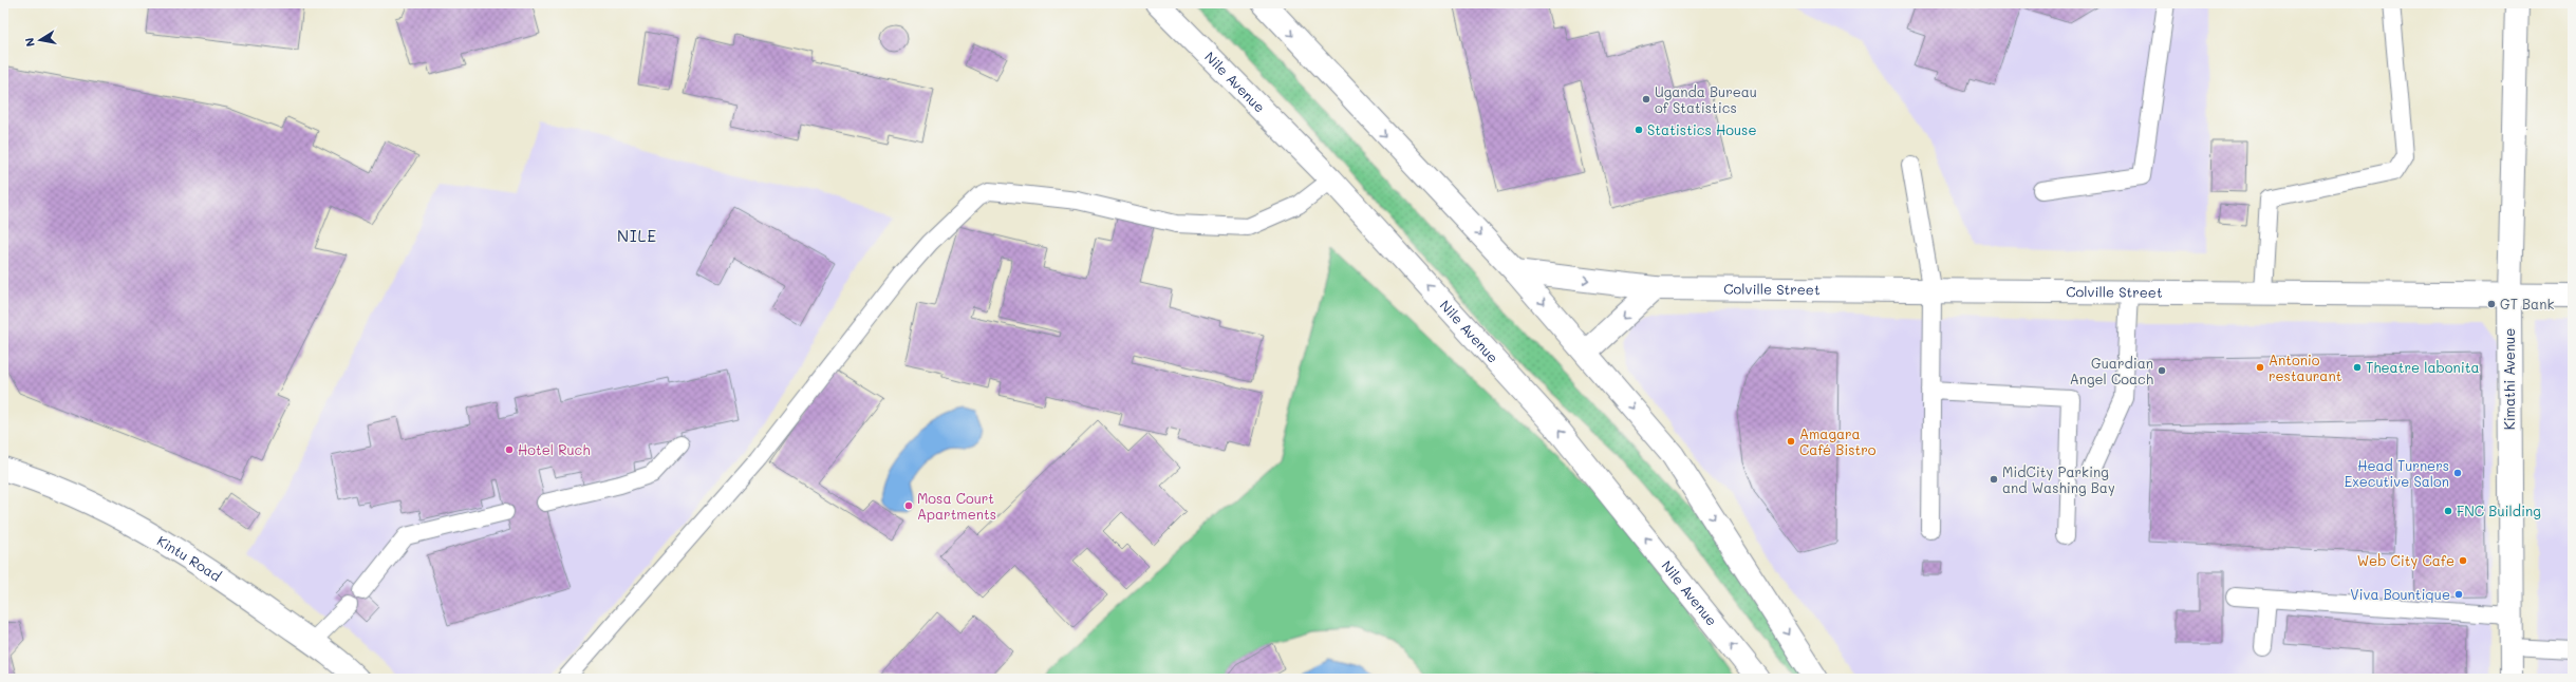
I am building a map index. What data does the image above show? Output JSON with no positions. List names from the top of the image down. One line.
{"streets":{"street":["Nile Avenue","Colville Street","Kimathi Avenue","Kintu Road"]},"crossings":[["Colville Street","Kimathi Avenue"]],"districts":["NILE"],"places":["Uganda Bureau of Statistics","Statistics House","GT Bank","Antonio restaurant","Theatre labonita","Guardian Angel Coach","Amagara Café Bistro","Hotel Ruch","Head Turners Executive Salon","MidCity Parking and Washing Bay","Mosa Court Apartments","FNC Building","Web City Cafe","Viva Bountique"],"north":"left"}
